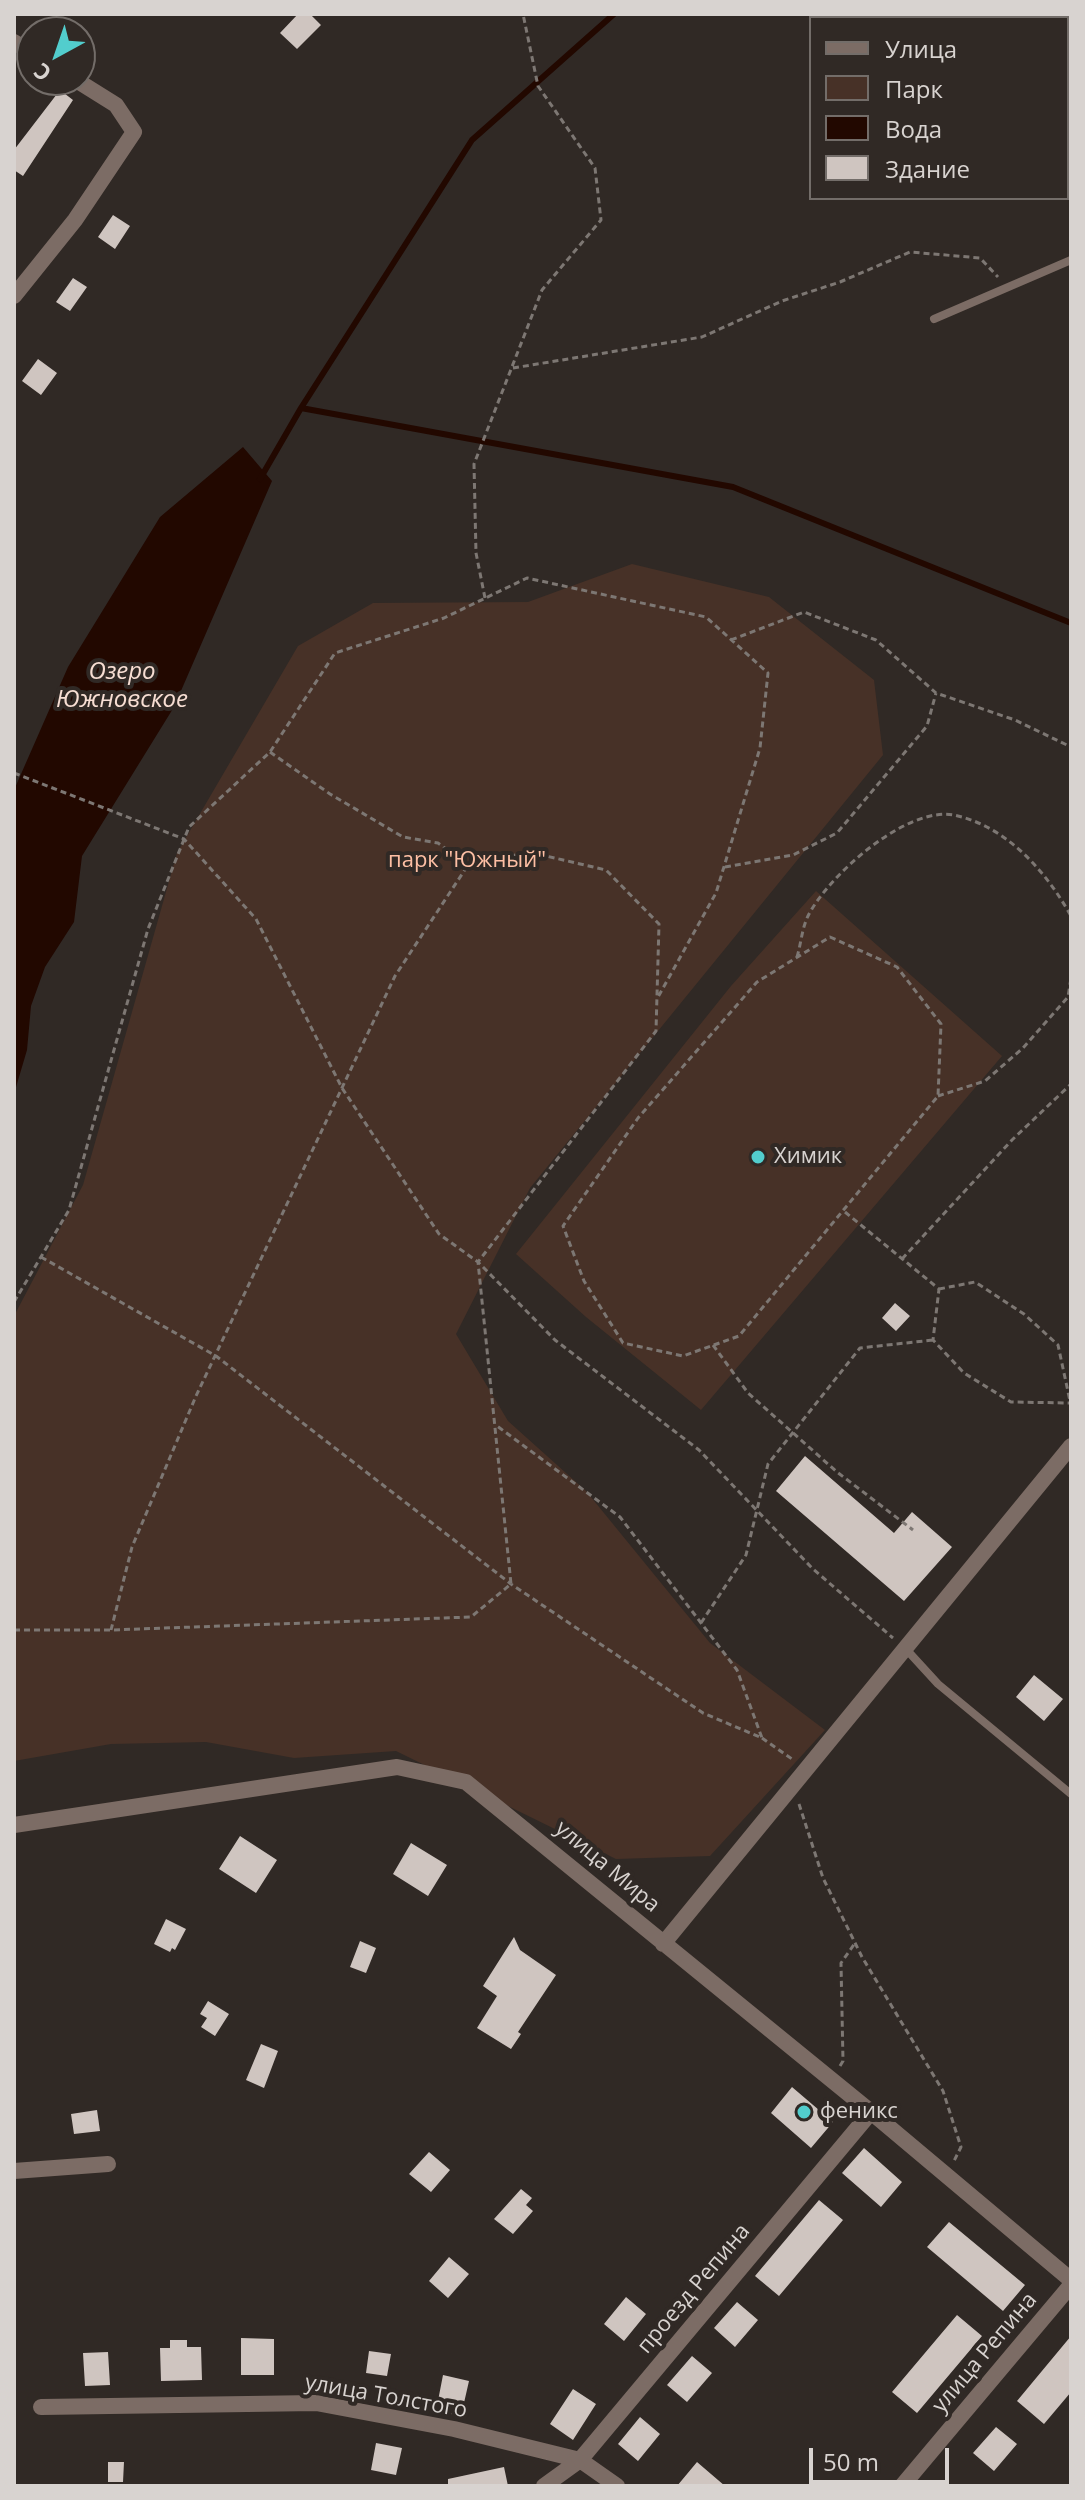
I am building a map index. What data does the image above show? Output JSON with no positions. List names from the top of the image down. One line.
{"streets":{"street":["улица Мира","проезд Репина","улица Репина","улица Толстого"]},"crossings":[["улица Мира","проезд Репина"],["улица Мира","улица Репина"],["проезд Репина","улица Толстого"]],"water":["Озеро Южновское"],"parks":["парк \"Южный\""],"places":["Химик","феникс"],"legend":["Улица","Парк","Вода","Здание"],"scale_bar":"50 m","north":"bottom left"}
